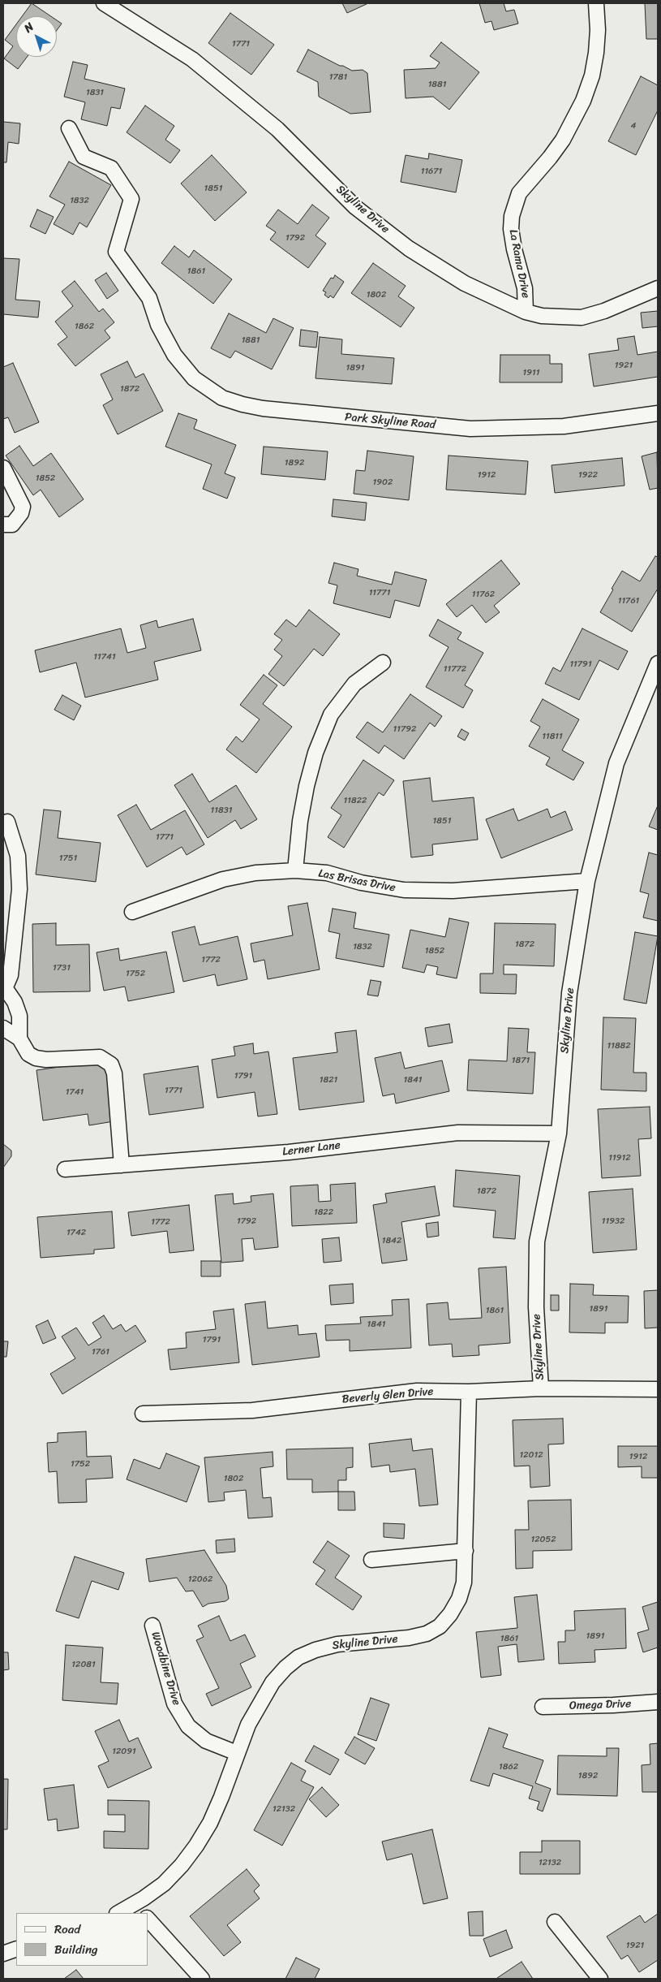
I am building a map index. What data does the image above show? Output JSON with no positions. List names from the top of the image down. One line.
{"streets":{"street":["Skyline Drive","La Rama Drive","Park Skyline Road","Las Brisas Drive","Lerner Lane","Beverly Glen Drive","Woodbine Drive","Omega Drive"]},"crossings":[["Skyline Drive","La Rama Drive"],["Skyline Drive","Las Brisas Drive"],["Skyline Drive","Lerner Lane"],["Skyline Drive","Beverly Glen Drive"],["Skyline Drive","Woodbine Drive"]],"house_numbers":["1771","1781","1881","1831","4","11671","1851","1832","1792","1861","1802","1862","1881","1921","1891","1911","1872","1892","1912","1922","1852","1902","11771","11762","11761","11741","11791","11772","11792","11811","11822","11831","1851","1771","1751","1872","1832","1852","1772","1731","1752","11882","1871","1791","1821","1841","1771","1741","11912","1872","1822","1792","11932","1772","1742","1842","1891","1861","1841","1791","1761","12012","1912","1752","1802","12052","12062","1891","1861","12081","12091","1862","1892","12132","12132","1921"],"legend":["Road","Building"],"north":"top left"}
